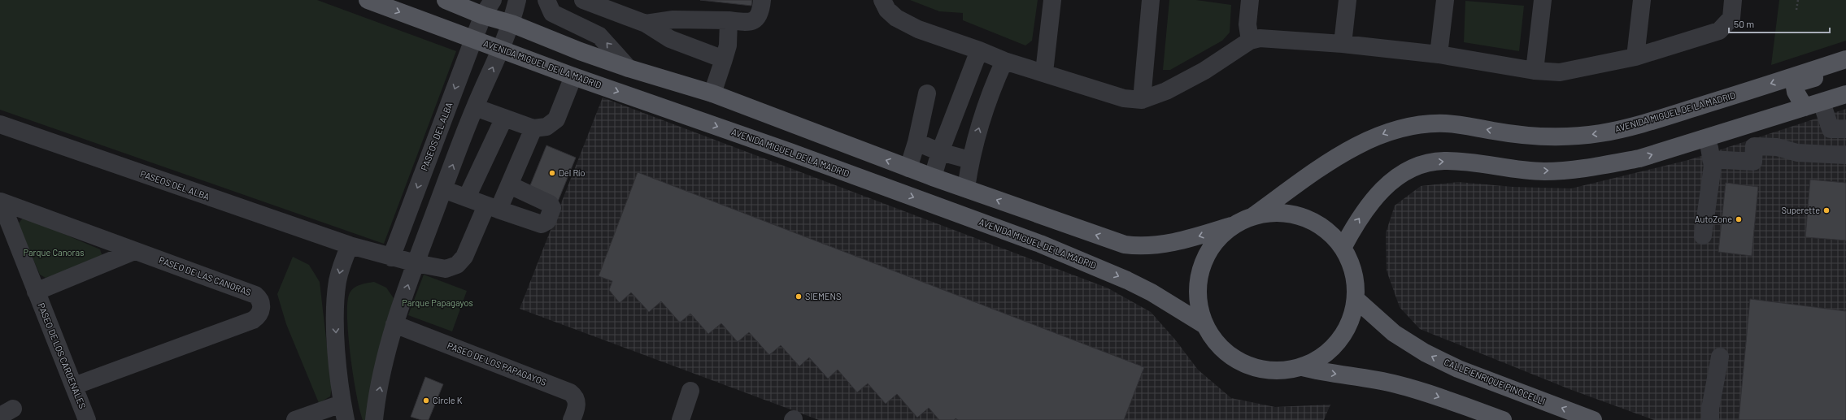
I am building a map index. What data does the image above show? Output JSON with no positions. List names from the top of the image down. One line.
{"streets":{"main road":["AVENIDA MIGUEL DE LA MADRID","CALLE ENRIQUE PINOCELLI"],"street":["PASEOS DEL ALBA","PASEO DE LAS CANORAS","PASEO DE LOS CARDENALES","PASEO DE LOS PAPAGAYOS"]},"crossings":[["AVENIDA MIGUEL DE LA MADRID","PASEOS DEL ALBA"],["PASEO DE LAS CANORAS","PASEO DE LOS CARDENALES"]],"parks":["Parque Canoras","Parque Papagayos"],"places":["Del Río","Superette","AutoZone","SIEMENS","Circle K"],"scale_bar":"50 m"}
